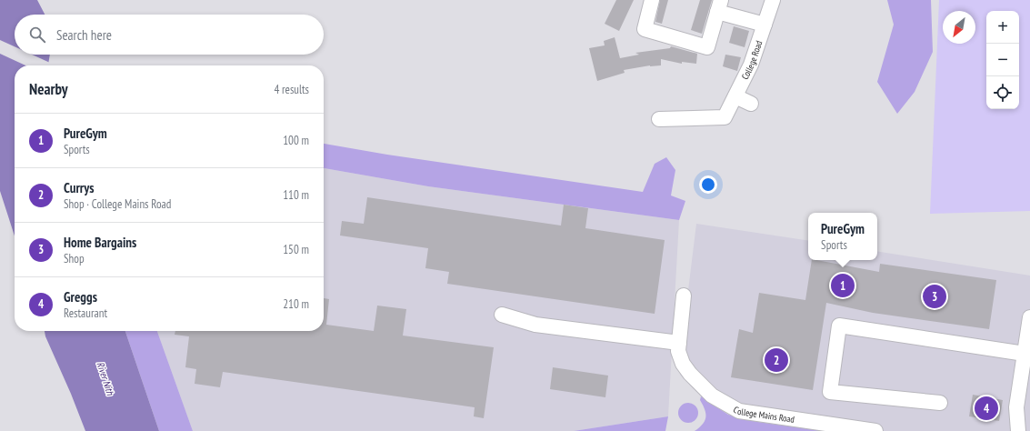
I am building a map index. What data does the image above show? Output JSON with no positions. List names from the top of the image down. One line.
{"streets":{"street":["College Road","College Mains Road"]},"water":["River Nith"],"north":"bottom left","page":{"map_buttons":["+","−"],"search":"Search here","heading":["Nearby","4 results"],"list":[{"mark":"1","name":"PureGym","note":"Sports","value":"100 m"},{"mark":"2","name":"Currys","note":"Shop · College Mains Road","value":"110 m"},{"mark":"3","name":"Home Bargains","note":"Shop","value":"150 m"},{"mark":"4","name":"Greggs","note":"Restaurant","value":"210 m"}],"popup":["PureGym","Sports"],"pins":["1","3","2","4"]}}
